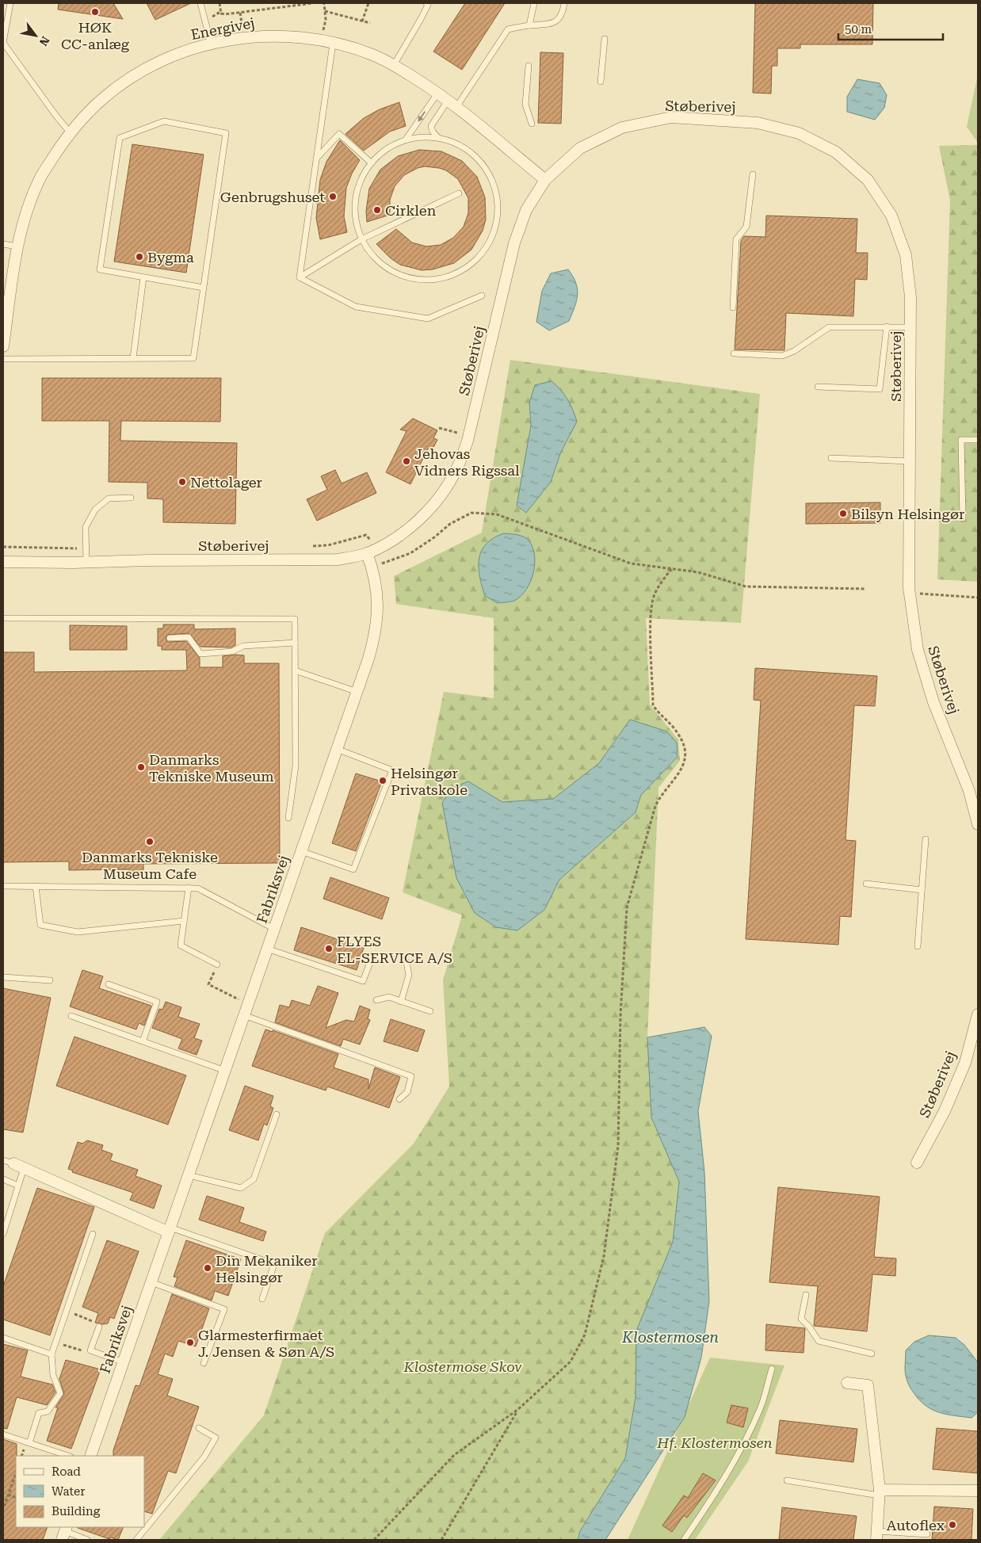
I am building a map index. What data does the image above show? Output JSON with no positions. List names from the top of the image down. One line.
{"streets":{"street":["Energivej","Støberivej","Fabriksvej"]},"crossings":[["Energivej","Støberivej"],["Støberivej","Fabriksvej"]],"water":["Klostermosen"],"parks":["Klostermose Skov","Hf. Klostermosen"],"places":["HØK CC-anlæg","Genbrugshuset","Cirklen","Bygma","Jehovas Vidners Rigssal","Nettolager","Bilsyn Helsingør","Danmarks Tekniske Museum","Helsingør Privatskole","Danmarks Tekniske Museum Cafe","FLYES EL-SERVICE A/S","Din Mekaniker Helsingør","Glarmesterfirmaet J. Jensen & Søn A/S","Autoflex"],"legend":["Road","Water","Building"],"scale_bar":"50 m","north":"bottom right"}
